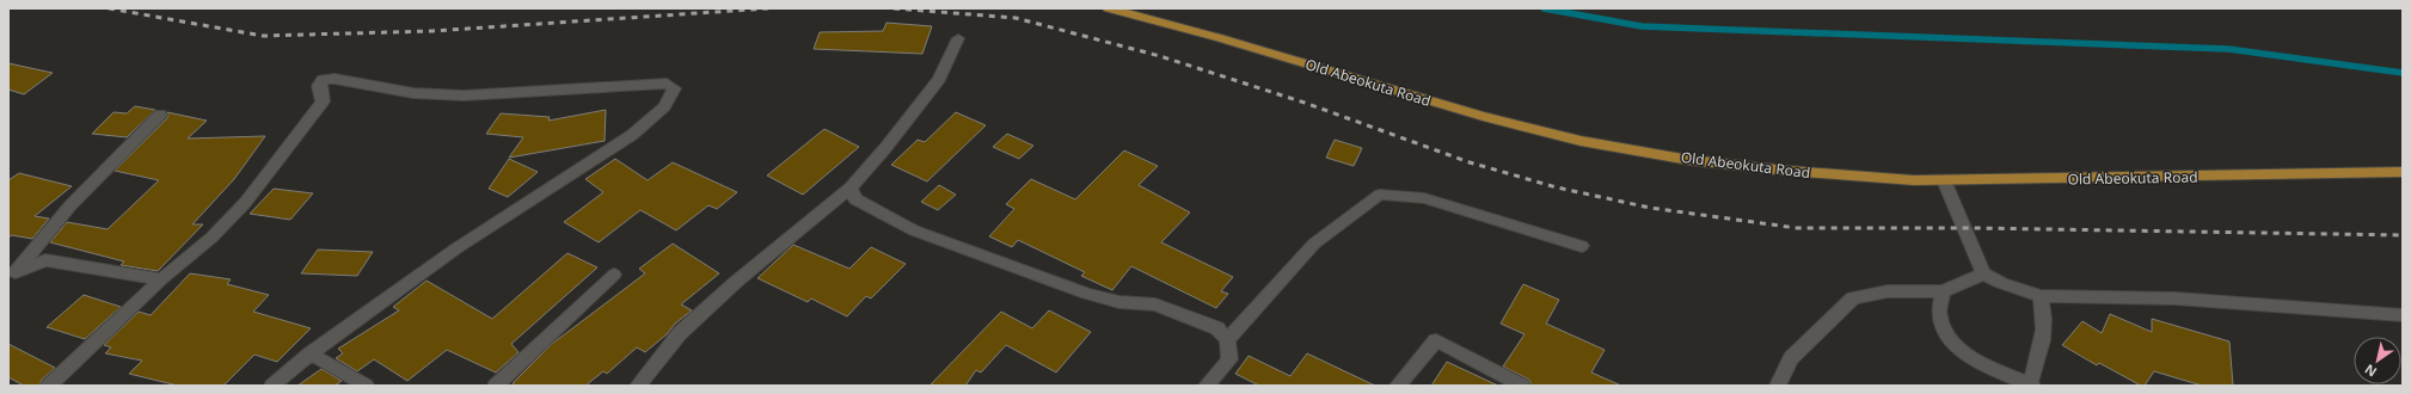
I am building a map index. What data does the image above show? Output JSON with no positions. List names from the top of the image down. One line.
{"streets":{"highway":["Old Abeokuta Road"]},"north":"bottom left"}
